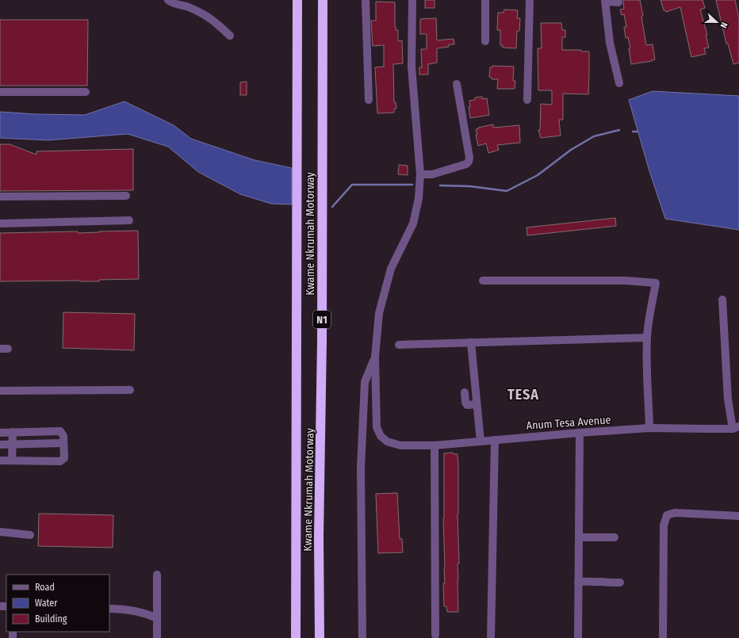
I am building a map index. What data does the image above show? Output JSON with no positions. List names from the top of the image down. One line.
{"streets":{"highway":["Kwame Nkrumah Motorway","N1"],"street":["Anum Tesa Avenue"]},"districts":["TESA"],"legend":["Road","Water","Building"],"north":"right"}
